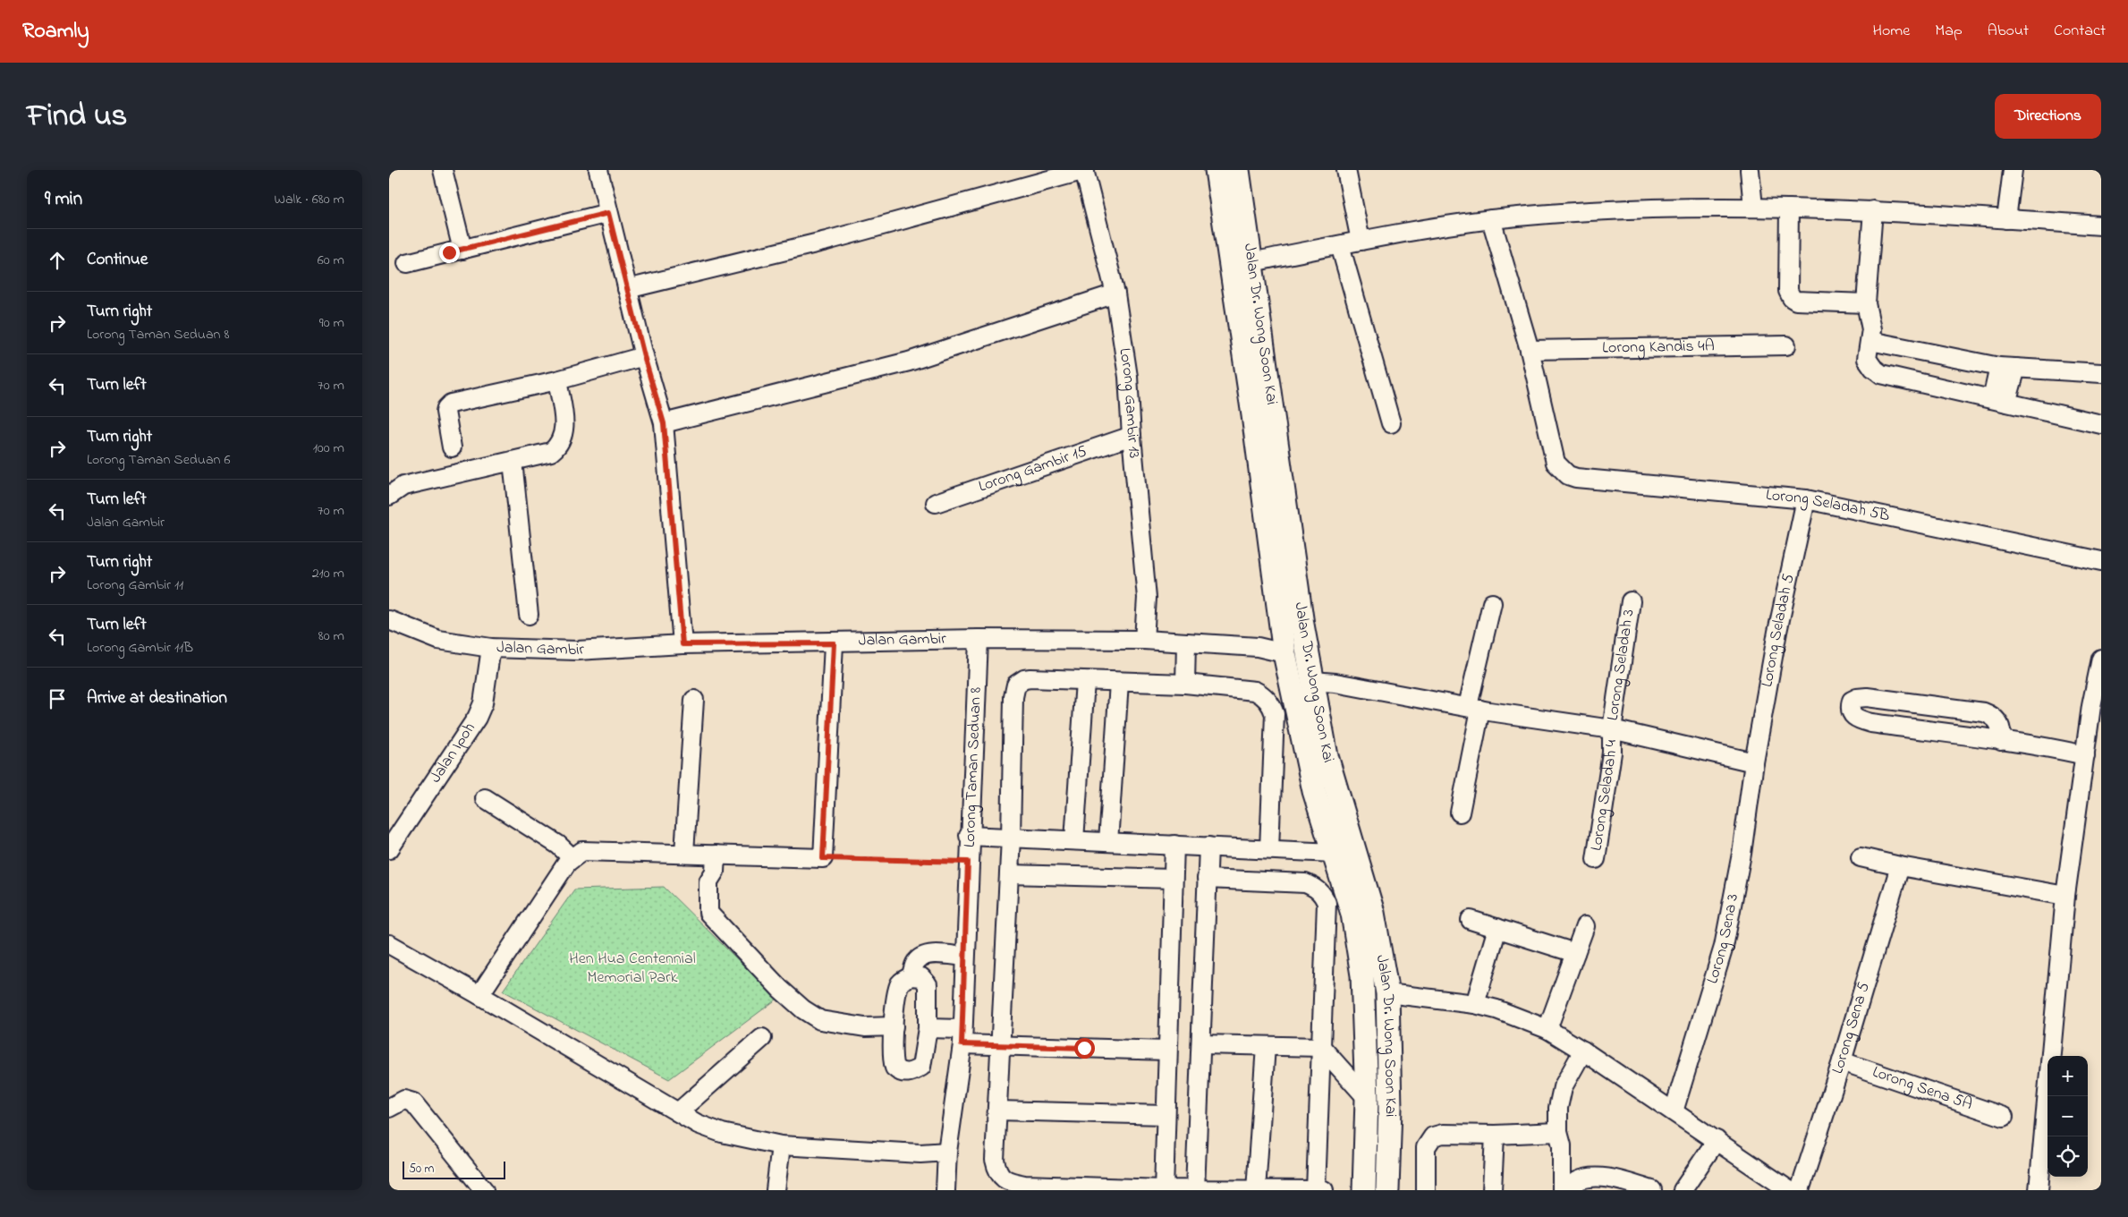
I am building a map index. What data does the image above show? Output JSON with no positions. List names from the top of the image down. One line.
{"streets":{"main road":["Jalan Dr. Wong Soon Kai"],"street":["Lorong Kandis 4A","Lorong Gambir 13","Lorong Gambir 15","Lorong Seladah 5B","Lorong Seladah 5","Jalan Gambir","Lorong Seladah 3","Jalan Ipoh","Lorong Taman Seduan 8","Lorong Seladah 4","Lorong Sena 3","Lorong Sena 5","Lorong Sena 5A"]},"crossings":[["Jalan Dr. Wong Soon Kai","Jalan Gambir"],["Lorong Kandis 4A","Lorong Seladah 5B"],["Lorong Gambir 13","Lorong Gambir 15"],["Lorong Gambir 13","Jalan Gambir"],["Lorong Seladah 5B","Lorong Seladah 5"],["Lorong Seladah 5","Lorong Sena 3"],["Jalan Gambir","Jalan Ipoh"],["Jalan Gambir","Lorong Taman Seduan 8"],["Lorong Seladah 3","Lorong Seladah 4"],["Lorong Sena 5","Lorong Sena 5A"]],"parks":["Hen Hua Centennial Memorial Park"],"scale_bar":"50 m","page":{"header":"Roamly","nav":["Home","Map","About","Contact"],"title":"Find us","buttons":"Directions","heading":["9 min","Walk · 680 m"],"list":[["Continue","60 m"],["Turn right","Lorong Taman Seduan 8","90 m"],["Turn left","70 m"],["Turn right","Lorong Taman Seduan 6","100 m"],["Turn left","Jalan Gambir","70 m"],["Turn right","Lorong Gambir 11","210 m"],["Turn left","Lorong Gambir 11B","80 m"],"Arrive at destination"],"map_buttons":["+","−"],"scale":"50 m"}}
